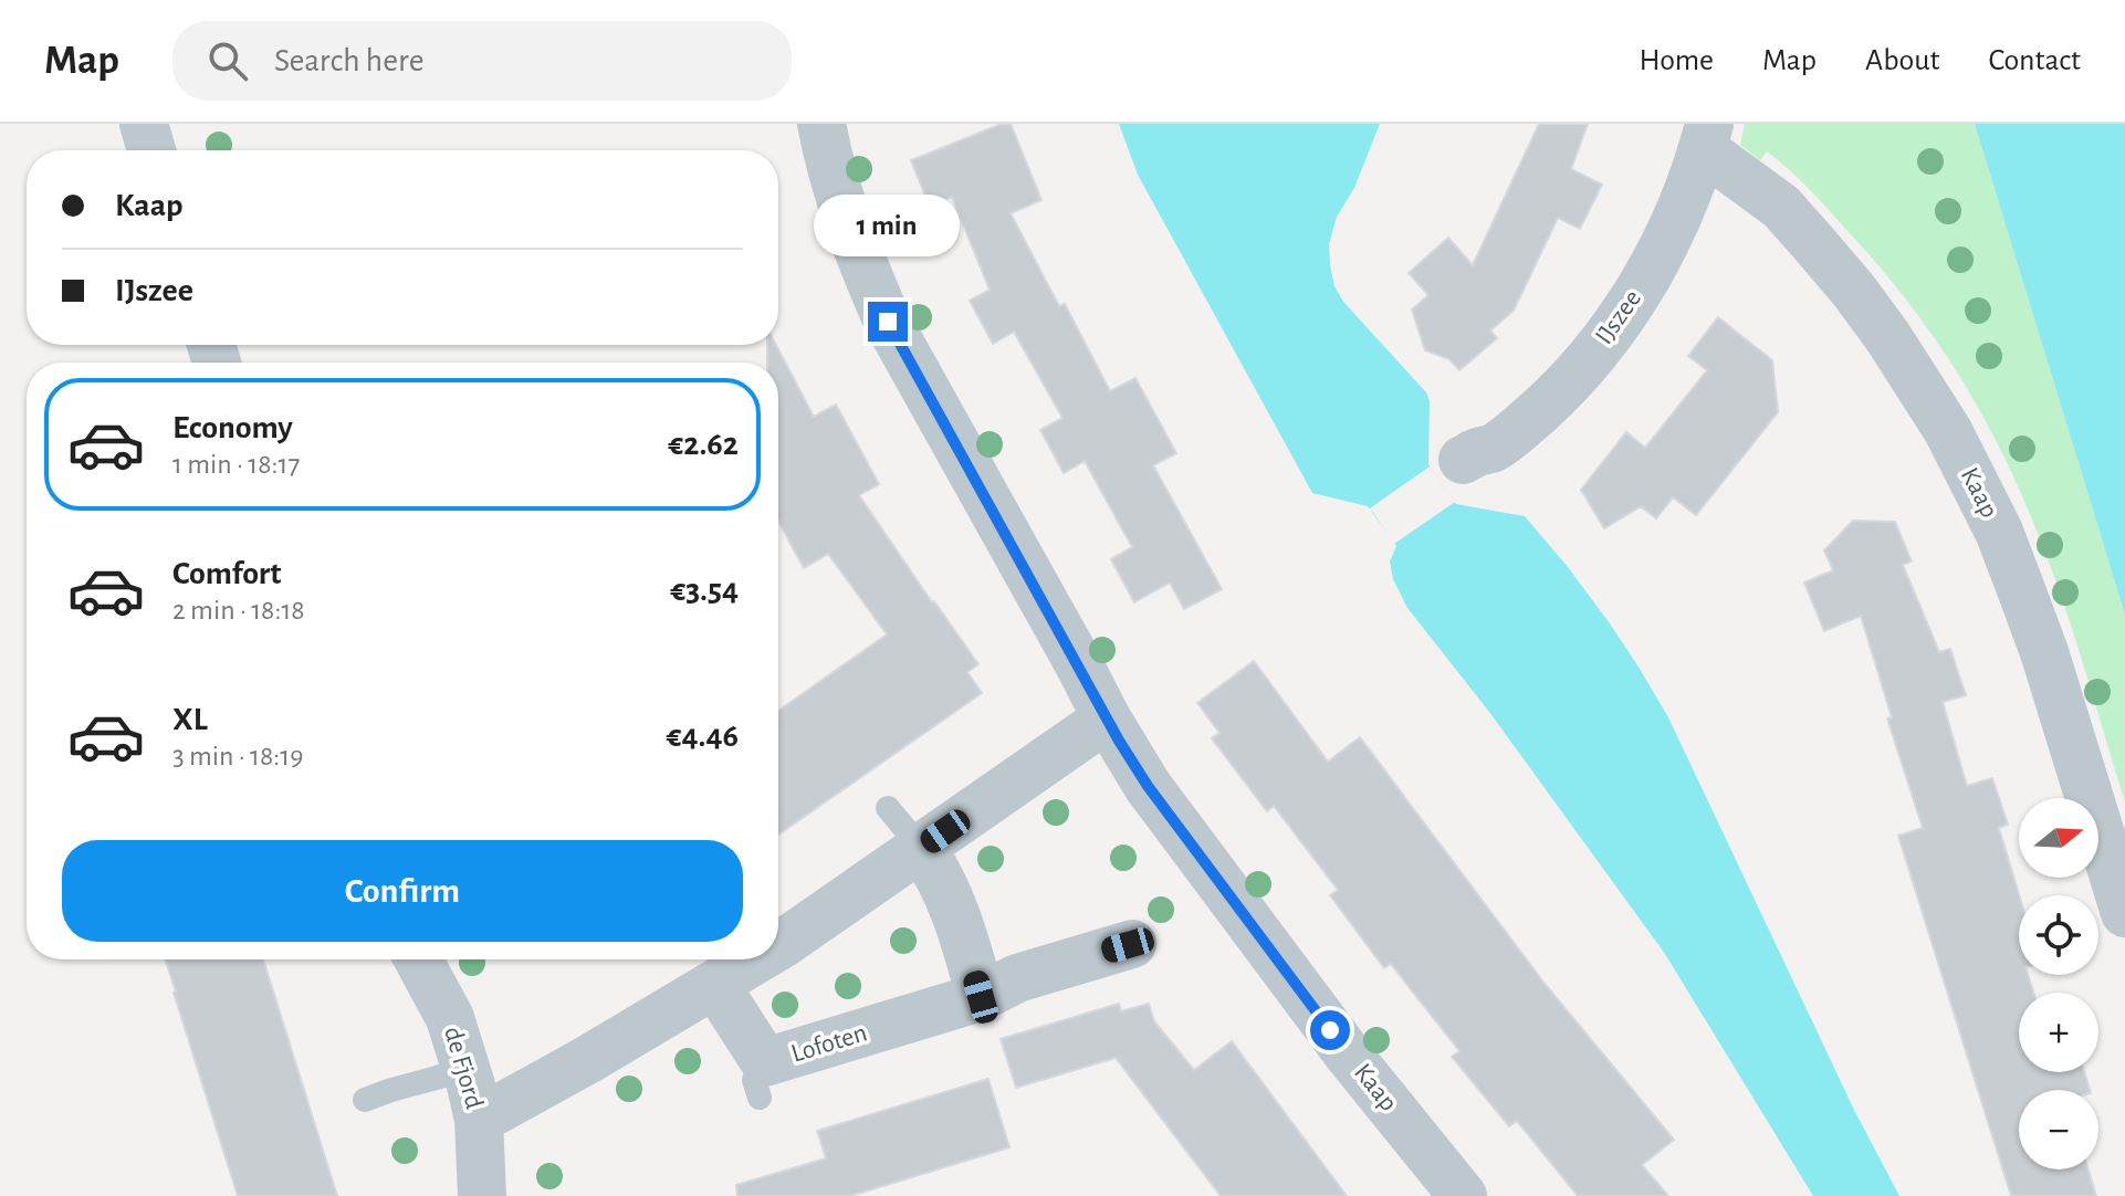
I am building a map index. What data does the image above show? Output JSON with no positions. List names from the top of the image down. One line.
{"streets":{"street":["IJszee","Kaap","Lofoten","de Fjord"]},"crossings":[["IJszee","Kaap"]],"north":"right","page":{"header":"Map","search":"Search here","nav":["Home","Map","About","Contact"],"banner":["Kaap","IJszee"],"bubble":"1 min","list":[{"name":"Economy","note":"1 min · 18:17","value":"€2.62"},{"name":"Comfort","note":"2 min · 18:18","value":"€3.54"},{"name":"XL","note":"3 min · 18:19","value":"€4.46"}],"map_buttons":["+","−"],"buttons":"Confirm"}}
